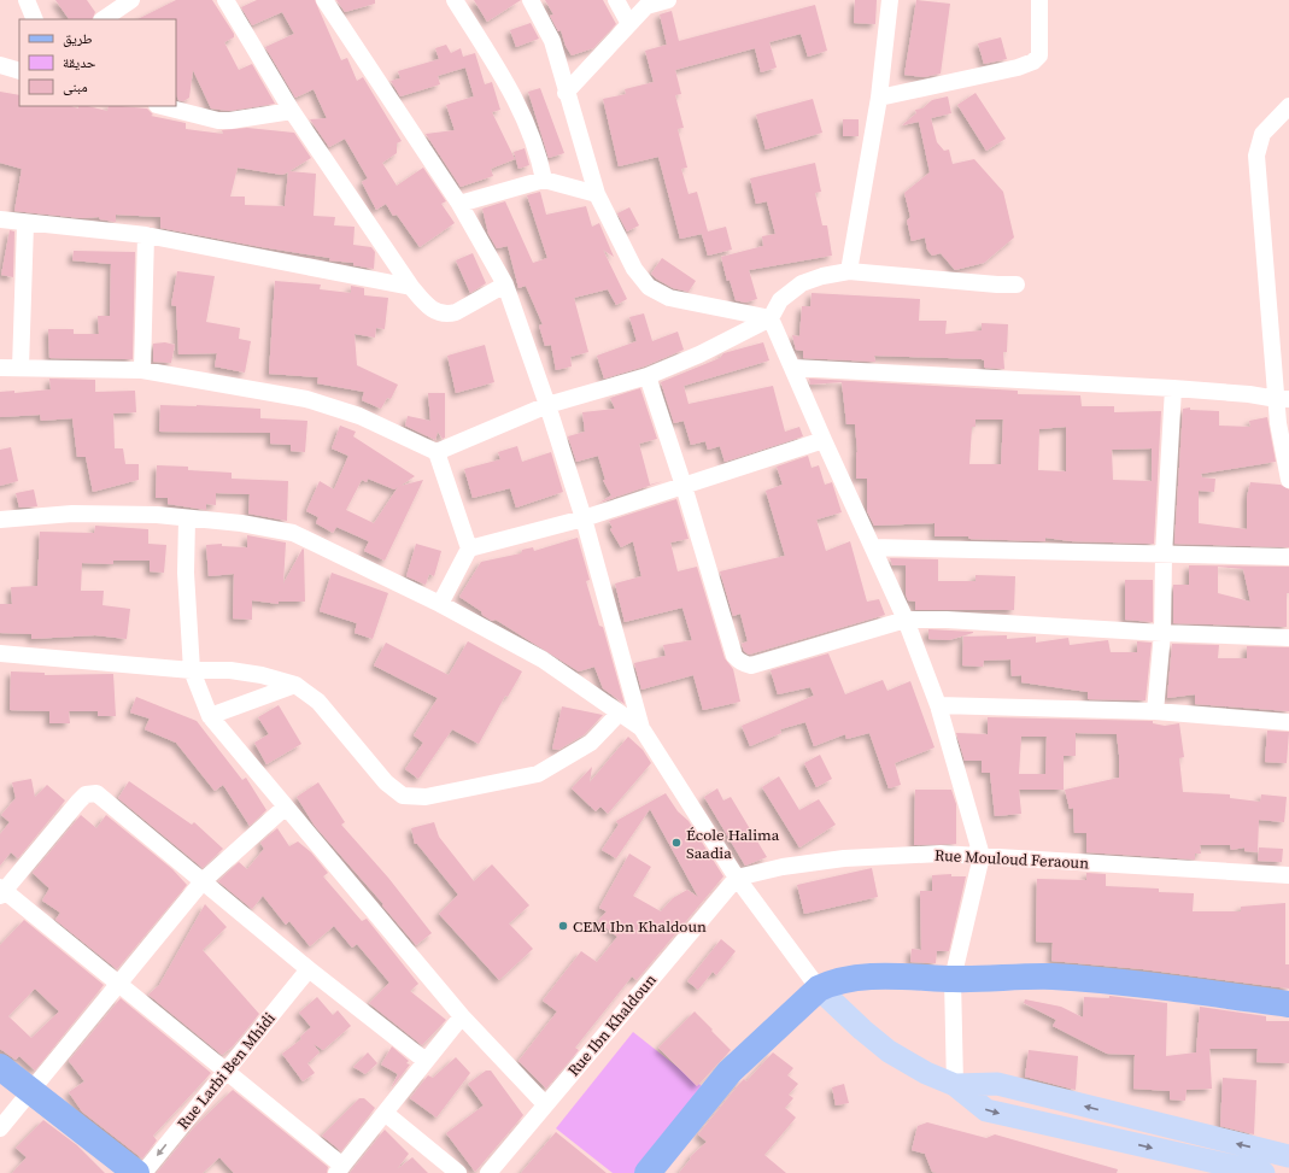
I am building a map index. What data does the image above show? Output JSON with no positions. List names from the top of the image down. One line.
{"streets":{"street":["Rue Mouloud Feraoun","Rue Ibn Khaldoun","Rue Larbi Ben Mhidi"]},"crossings":[["Rue Mouloud Feraoun","Rue Ibn Khaldoun"]],"places":["École Halima Saadia","CEM Ibn Khaldoun"],"legend":["طريق","حديقة","مبنى"]}
